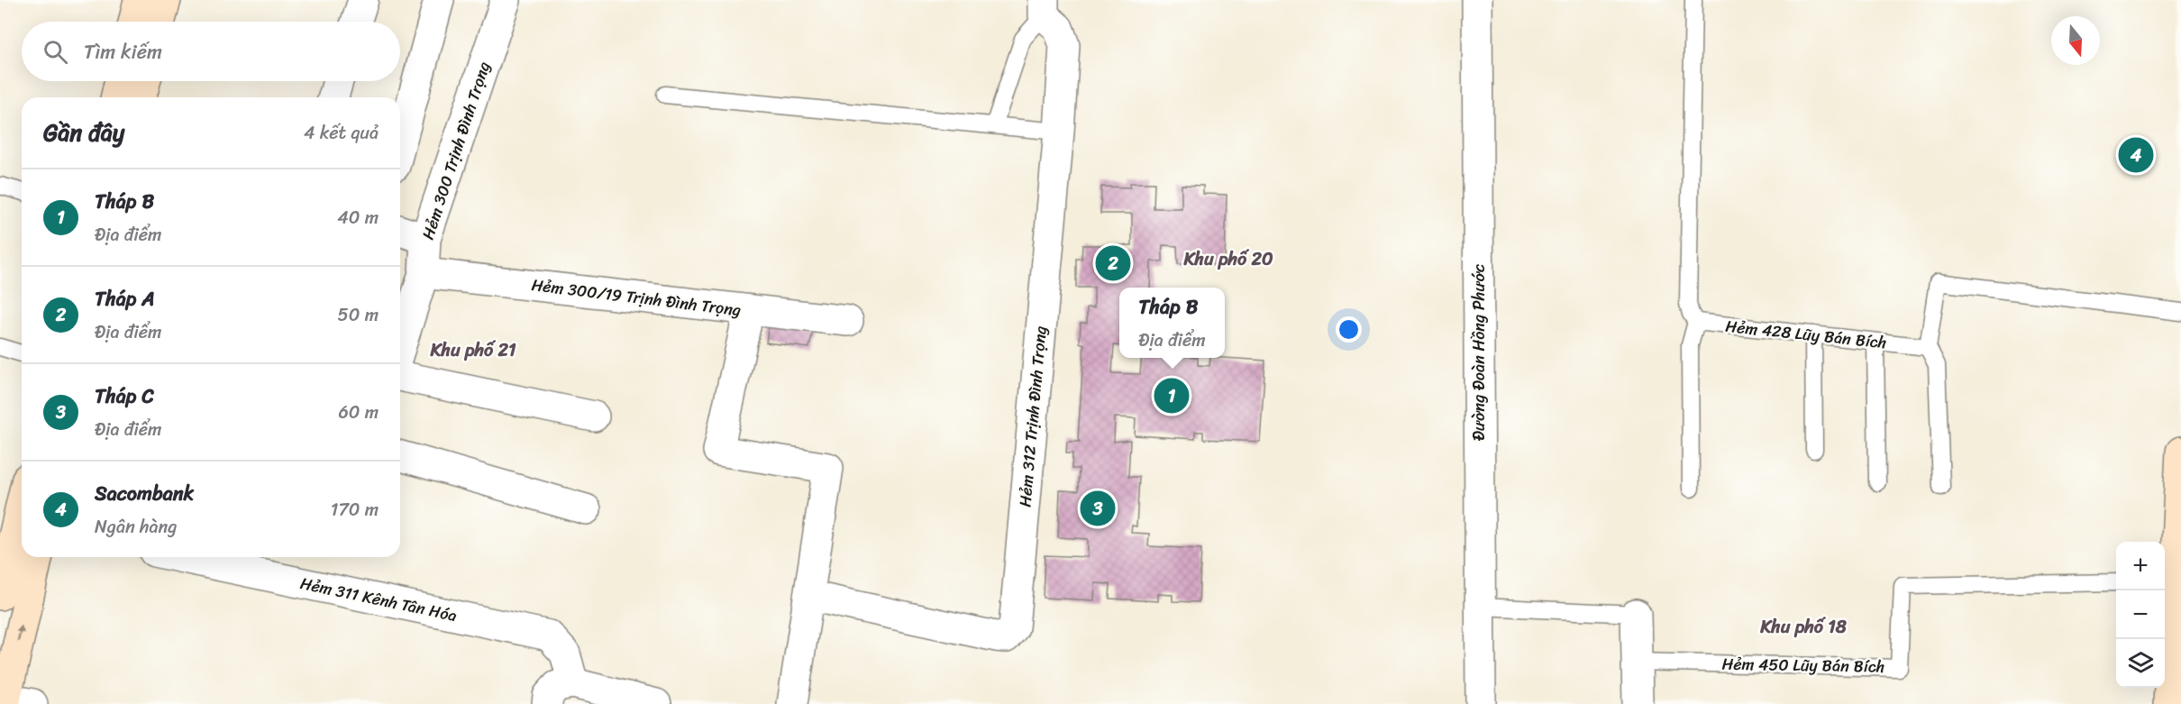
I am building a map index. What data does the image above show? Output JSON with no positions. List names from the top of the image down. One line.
{"streets":{"street":["Hẻm 300 Trịnh Đình Trọng","Hẻm 300/19 Trịnh Đình Trọng","Đường Đoàn Hồng Phước","Hẻm 312 Trịnh Đình Trọng","Hẻm 311 Kênh Tân Hóa"],"lane":["Hẻm 428 Lũy Bán Bích","Hẻm 450 Lũy Bán Bích"]},"crossings":[["Hẻm 300 Trịnh Đình Trọng","Hẻm 300/19 Trịnh Đình Trọng"]],"districts":["Khu phố 20","Khu phố 21","Khu phố 18"],"north":"bottom","page":{"search":"Tìm kiếm","heading":["Gần đây","4 kết quả"],"pins":["4","2","1","3"],"list":[{"mark":"1","name":"Tháp B","note":"Địa điểm","value":"40 m"},{"mark":"2","name":"Tháp A","note":"Địa điểm","value":"50 m"},{"mark":"3","name":"Tháp C","note":"Địa điểm","value":"60 m"},{"mark":"4","name":"Sacombank","note":"Ngân hàng","value":"170 m"}],"popup":["Tháp B","Địa điểm"],"map_buttons":["+","−"]}}
